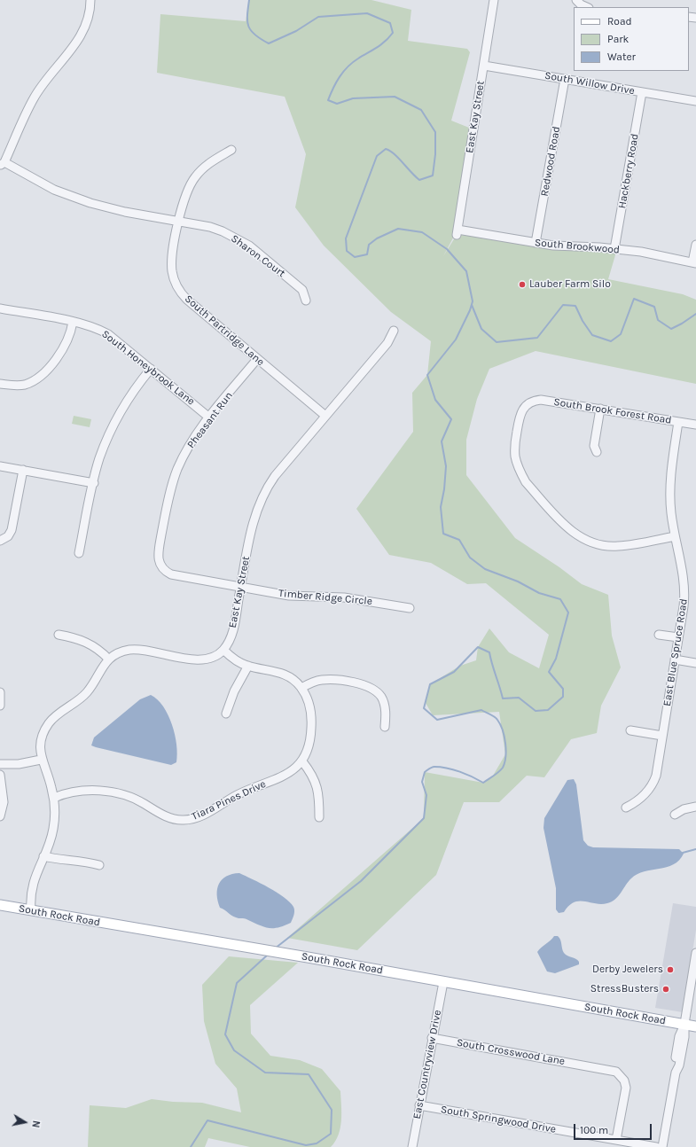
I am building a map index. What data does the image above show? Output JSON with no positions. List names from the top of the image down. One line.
{"streets":{"main road":["South Rock Road"],"street":["South Willow Drive","East Kay Street","Redwood Road","Hackberry Road","South Brookwood","Sharon Court","South Partridge Lane","South Honeybrook Lane","South Brook Forest Road","Pheasant Run","Timber Ridge Circle","East Blue Spruce Road","Tiara Pines Drive","South Crosswood Lane","East Countryview Drive","South Springwood Drive"]},"crossings":[["South Willow Drive","East Kay Street"],["South Willow Drive","Redwood Road"],["South Willow Drive","Hackberry Road"],["East Kay Street","South Brookwood"],["East Kay Street","South Partridge Lane"],["East Kay Street","Timber Ridge Circle"],["East Kay Street","Tiara Pines Drive"],["Redwood Road","South Brookwood"],["Hackberry Road","South Brookwood"],["Sharon Court","South Partridge Lane"],["South Partridge Lane","Pheasant Run"],["South Honeybrook Lane","Pheasant Run"],["South Brook Forest Road","East Blue Spruce Road"],["Pheasant Run","Timber Ridge Circle"],["South Rock Road","East Countryview Drive"],["South Crosswood Lane","East Countryview Drive"],["South Crosswood Lane","South Springwood Drive"],["East Countryview Drive","South Springwood Drive"]],"places":["Lauber Farm Silo","Derby Jewelers","StressBusters"],"legend":["Road","Park","Water"],"scale_bar":"100 m","north":"right"}
